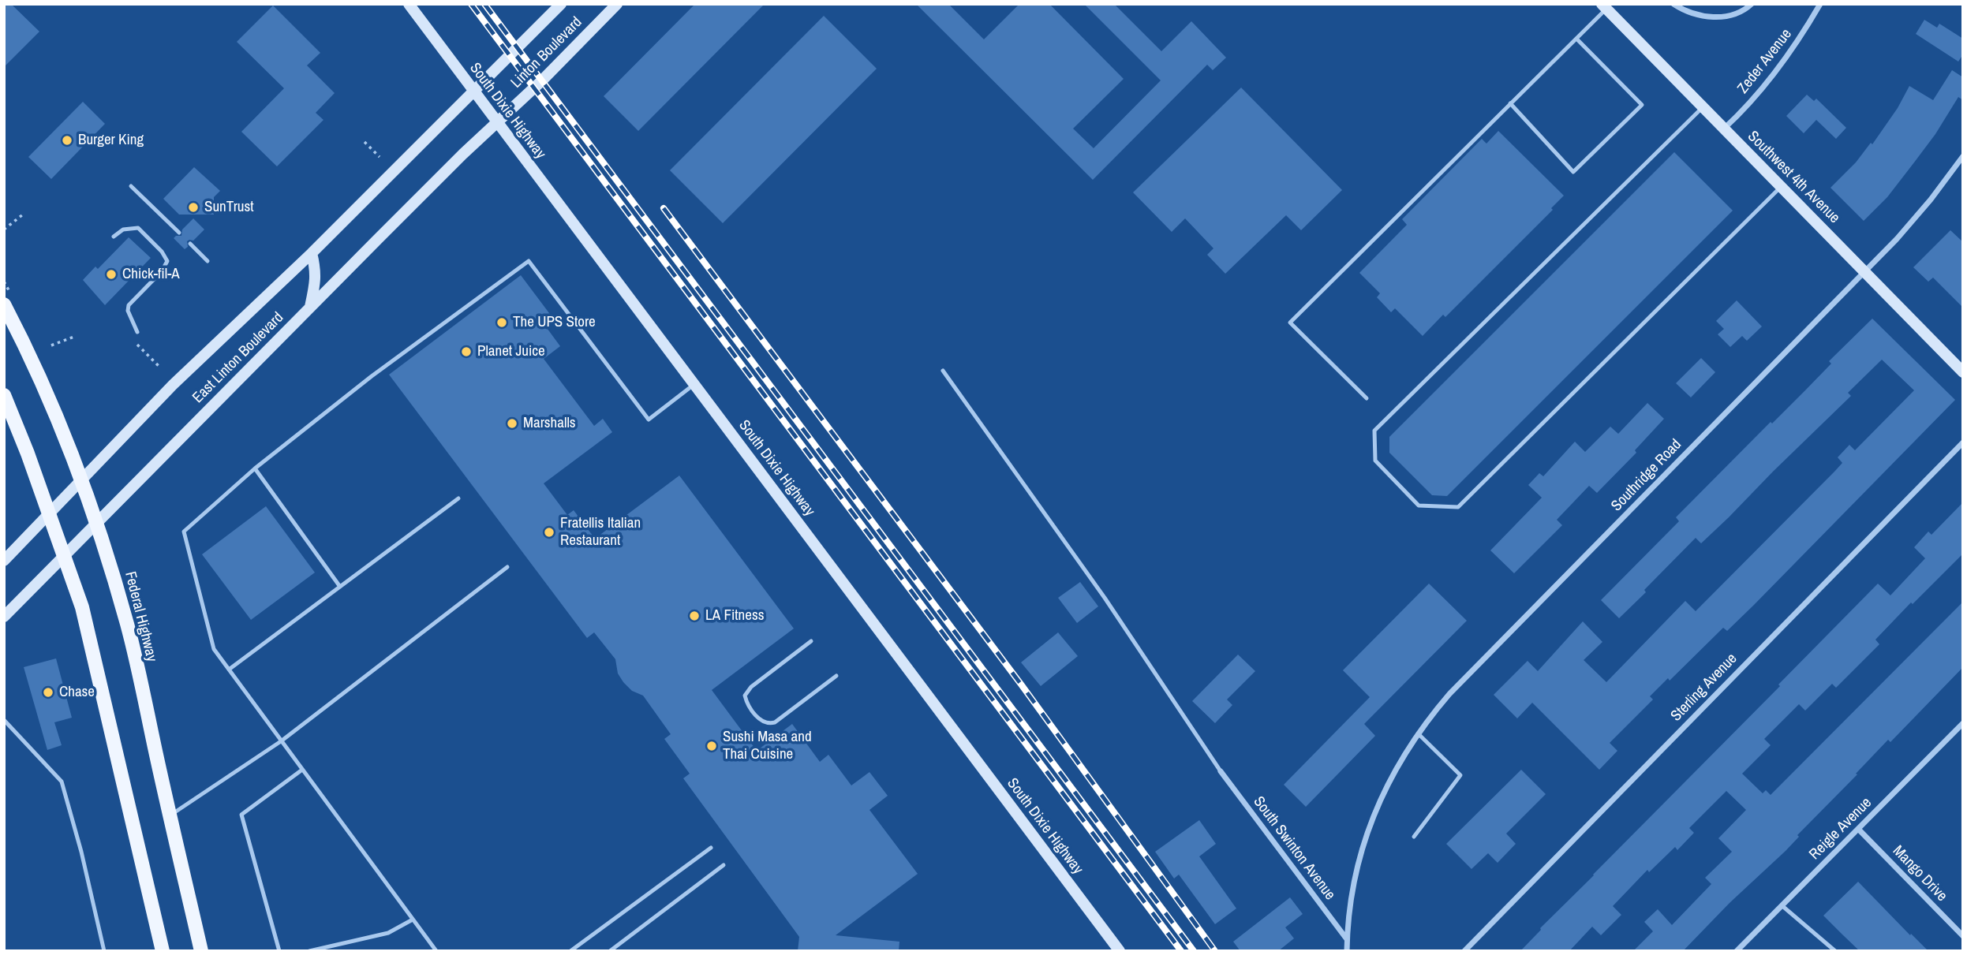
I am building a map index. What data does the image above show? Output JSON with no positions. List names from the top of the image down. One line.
{"streets":{"main road":["Linton Boulevard","South Dixie Highway","Southwest 4th Avenue","East Linton Boulevard","Federal Highway"],"street":["Zeder Avenue","Southridge Road","Sterling Avenue","Reigle Avenue","South Swinton Avenue","Mango Drive"]},"crossings":[["Linton Boulevard","South Dixie Highway"],["Linton Boulevard","East Linton Boulevard"],["Zeder Avenue","Southwest 4th Avenue"],["South Dixie Highway","East Linton Boulevard"],["Southwest 4th Avenue","Southridge Road"],["East Linton Boulevard","Federal Highway"],["Southridge Road","South Swinton Avenue"],["Reigle Avenue","Mango Drive"]],"places":["Burger King","SunTrust","Chick-fil-A","The UPS Store","Planet Juice","Marshalls","Fratellis Italian Restaurant","LA Fitness","Chase","Sushi Masa and Thai Cuisine"]}
